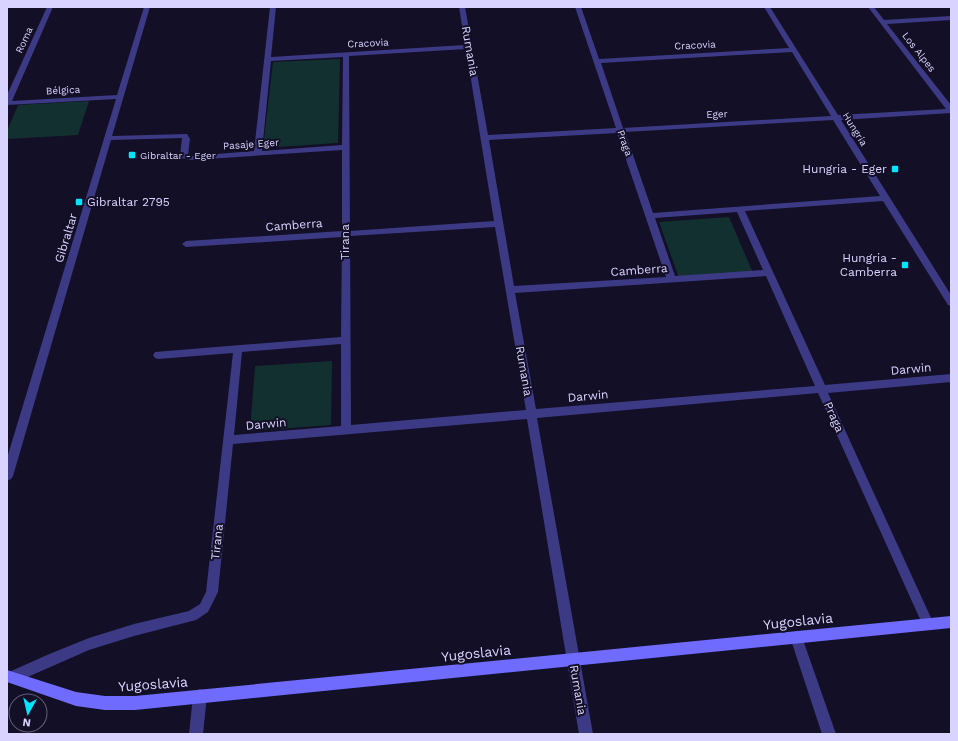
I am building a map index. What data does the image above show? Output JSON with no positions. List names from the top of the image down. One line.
{"streets":{"street":["Roma","Cracovia","Rumania","Los Alpes","Bélgica","Eger","Hungría","Praga","Pasaje Eger","Camberra","Gibraltar","Tirana","Darwin","Yugoslavia"]},"crossings":[["Roma","Bélgica"],["Cracovia","Rumania"],["Cracovia","Hungría"],["Cracovia","Praga"],["Cracovia","Tirana"],["Rumania","Eger"],["Rumania","Camberra"],["Rumania","Darwin"],["Rumania","Yugoslavia"],["Los Alpes","Eger"],["Bélgica","Gibraltar"],["Eger","Hungría"],["Eger","Praga"],["Praga","Camberra"],["Praga","Darwin"],["Praga","Yugoslavia"],["Pasaje Eger","Gibraltar"],["Pasaje Eger","Tirana"],["Camberra","Tirana"],["Tirana","Darwin"],["Tirana","Yugoslavia"]],"places":{"transit":["Gibraltar - Eger","Hungria - Eger","Gibraltar 2795","Hungria - Camberra"]},"north":"bottom"}
